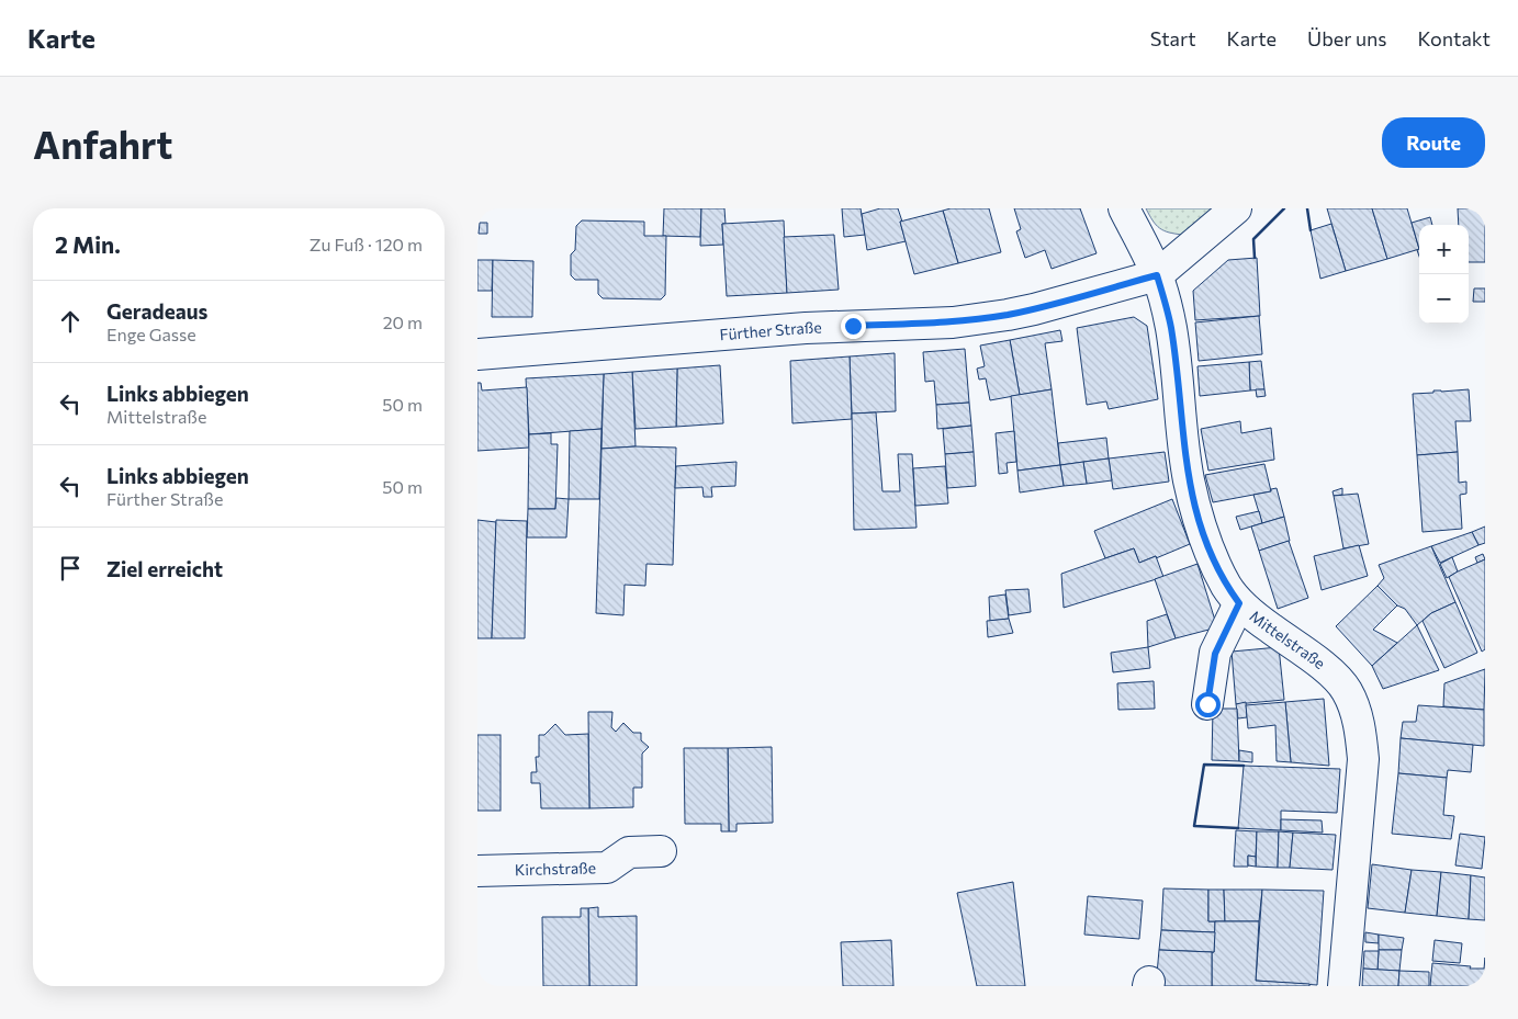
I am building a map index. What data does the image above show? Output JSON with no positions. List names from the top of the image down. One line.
{"streets":{"street":["Fürther Straße","Mittelstraße","Kirchstraße"]},"crossings":[["Fürther Straße","Mittelstraße"]],"page":{"header":"Karte","nav":["Start","Karte","Über uns","Kontakt"],"buttons":"Route","title":"Anfahrt","heading":["2 Min.","Zu Fuß · 120 m"],"map_buttons":["+","−"],"list":[["Geradeaus","Enge Gasse","20 m"],["Links abbiegen","Mittelstraße","50 m"],["Links abbiegen","Fürther Straße","50 m"],"Ziel erreicht"]}}
